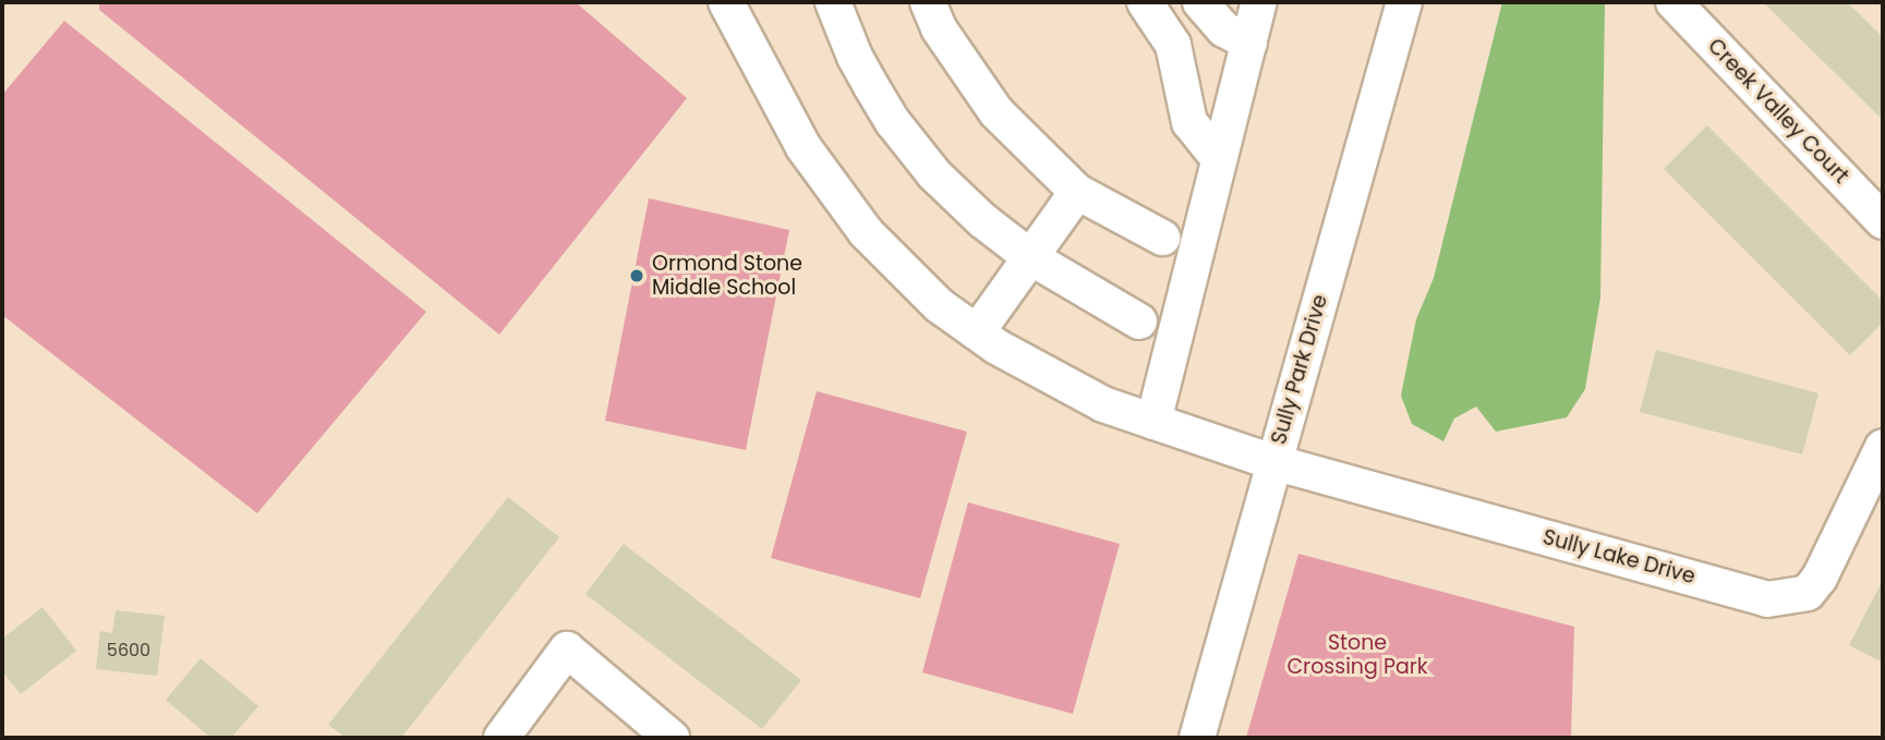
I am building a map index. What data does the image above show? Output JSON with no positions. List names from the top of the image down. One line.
{"streets":{"street":["Creek Valley Court","Sully Park Drive","Sully Lake Drive"]},"crossings":[["Sully Park Drive","Sully Lake Drive"]],"parks":["Stone Crossing Park"],"places":["Ormond Stone Middle School"],"house_numbers":["5600"]}
